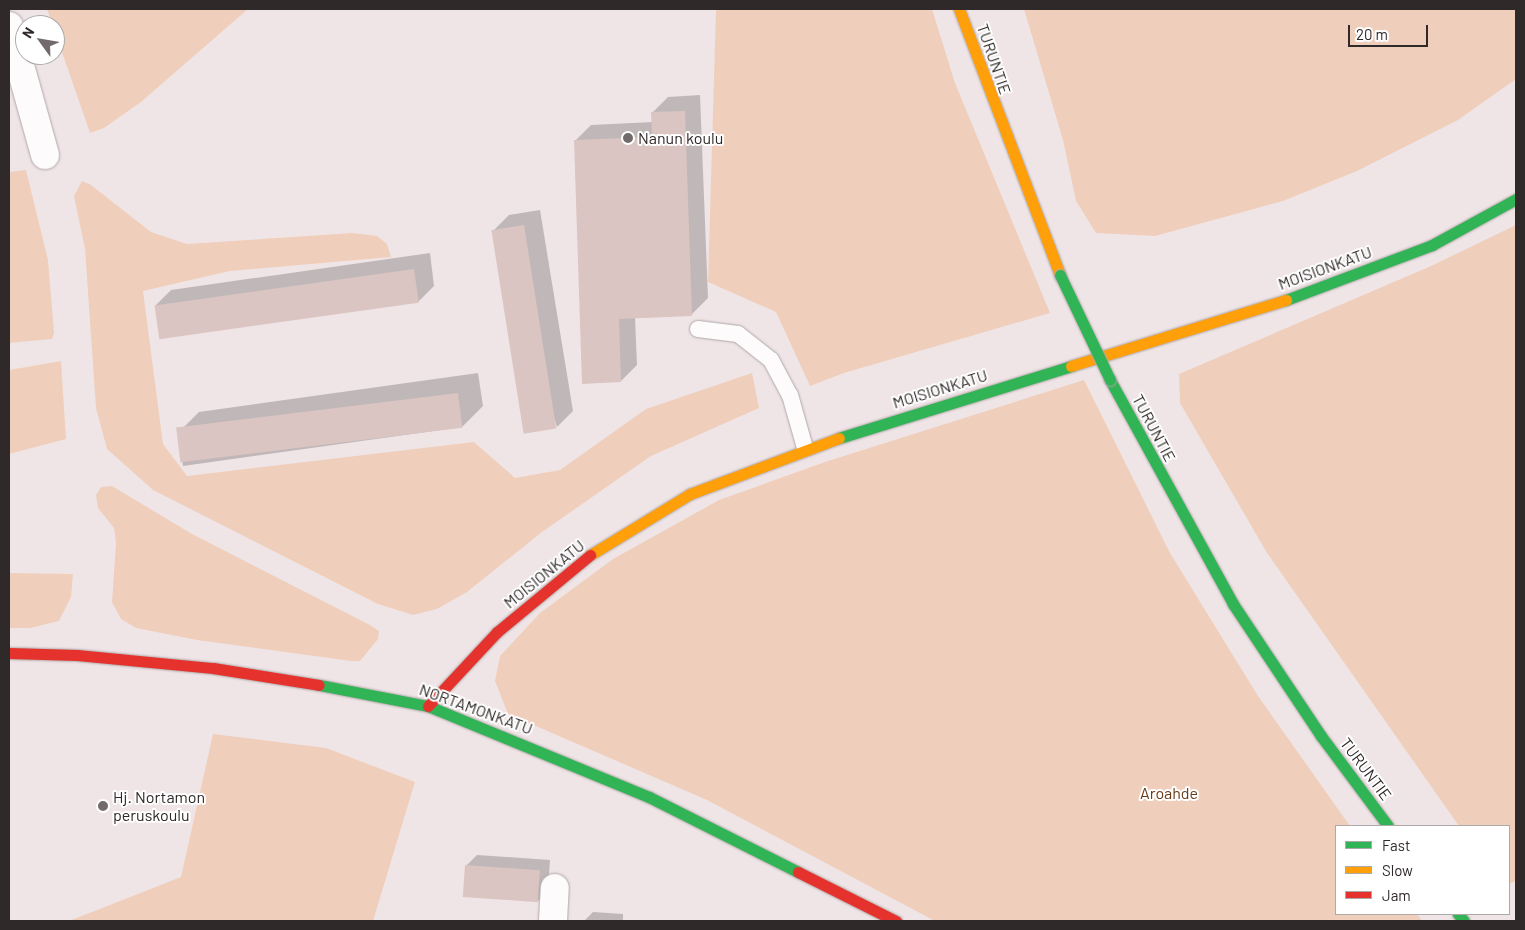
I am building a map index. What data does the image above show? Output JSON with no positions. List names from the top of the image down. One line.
{"streets":{"main road":["TURUNTIE","MOISIONKATU","NORTAMONKATU"]},"crossings":[["MOISIONKATU","NORTAMONKATU"]],"parks":["Aroahde"],"places":["Nanun koulu","Hj. Nortamon peruskoulu"],"legend":["Fast","Slow","Jam"],"scale_bar":"20 m","north":"top left"}
